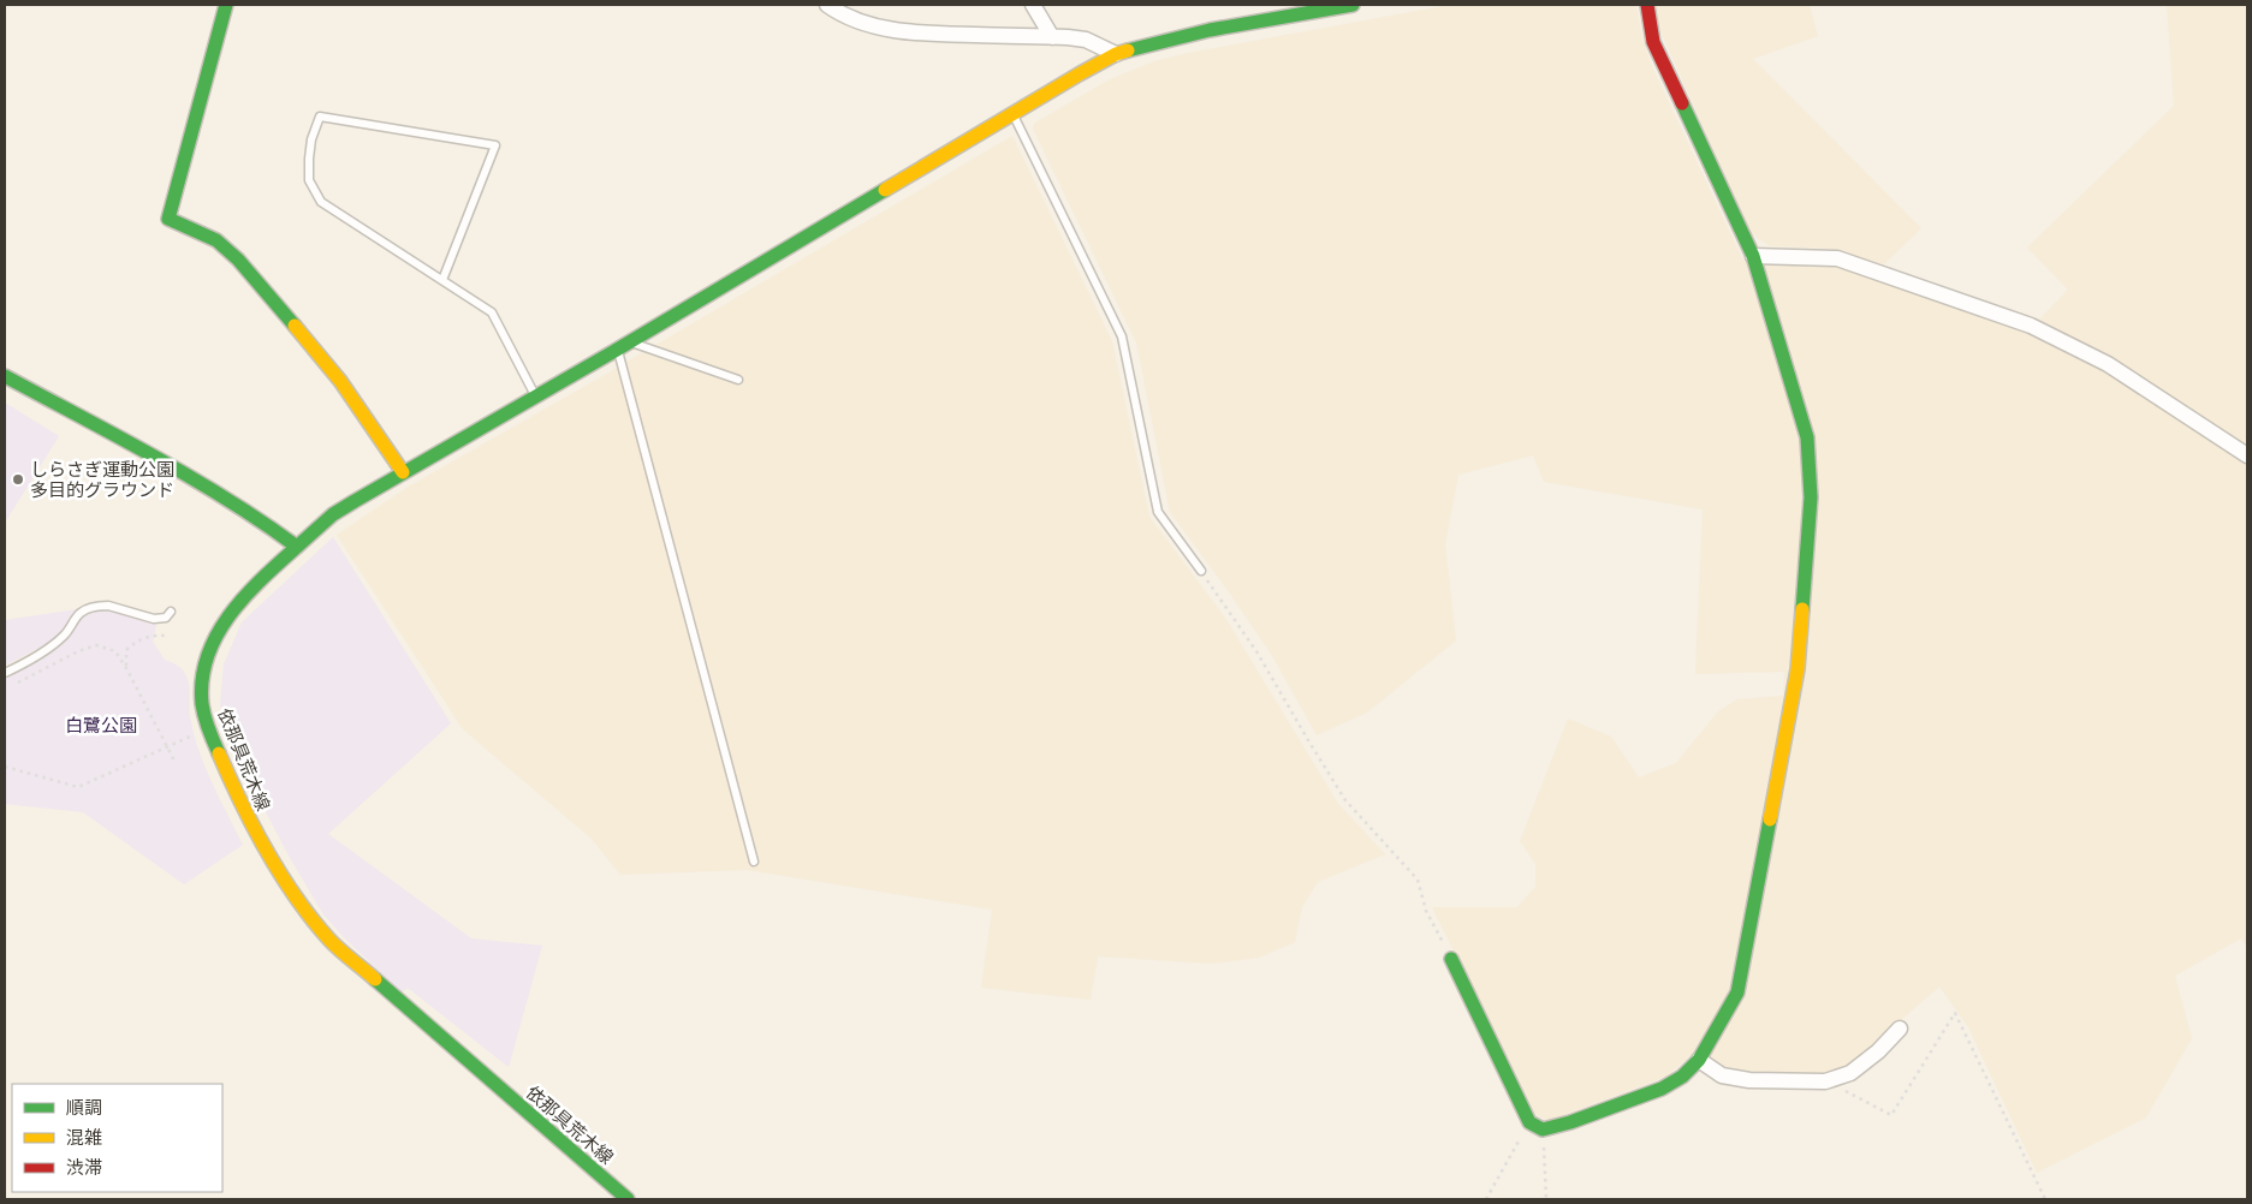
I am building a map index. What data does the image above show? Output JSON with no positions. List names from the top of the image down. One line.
{"streets":{"street":["依那具荒木線"]},"parks":["白鷺公園"],"places":["しらさぎ運動公園 多目的グラウンド"],"legend":["順調","混雑","渋滞"]}
